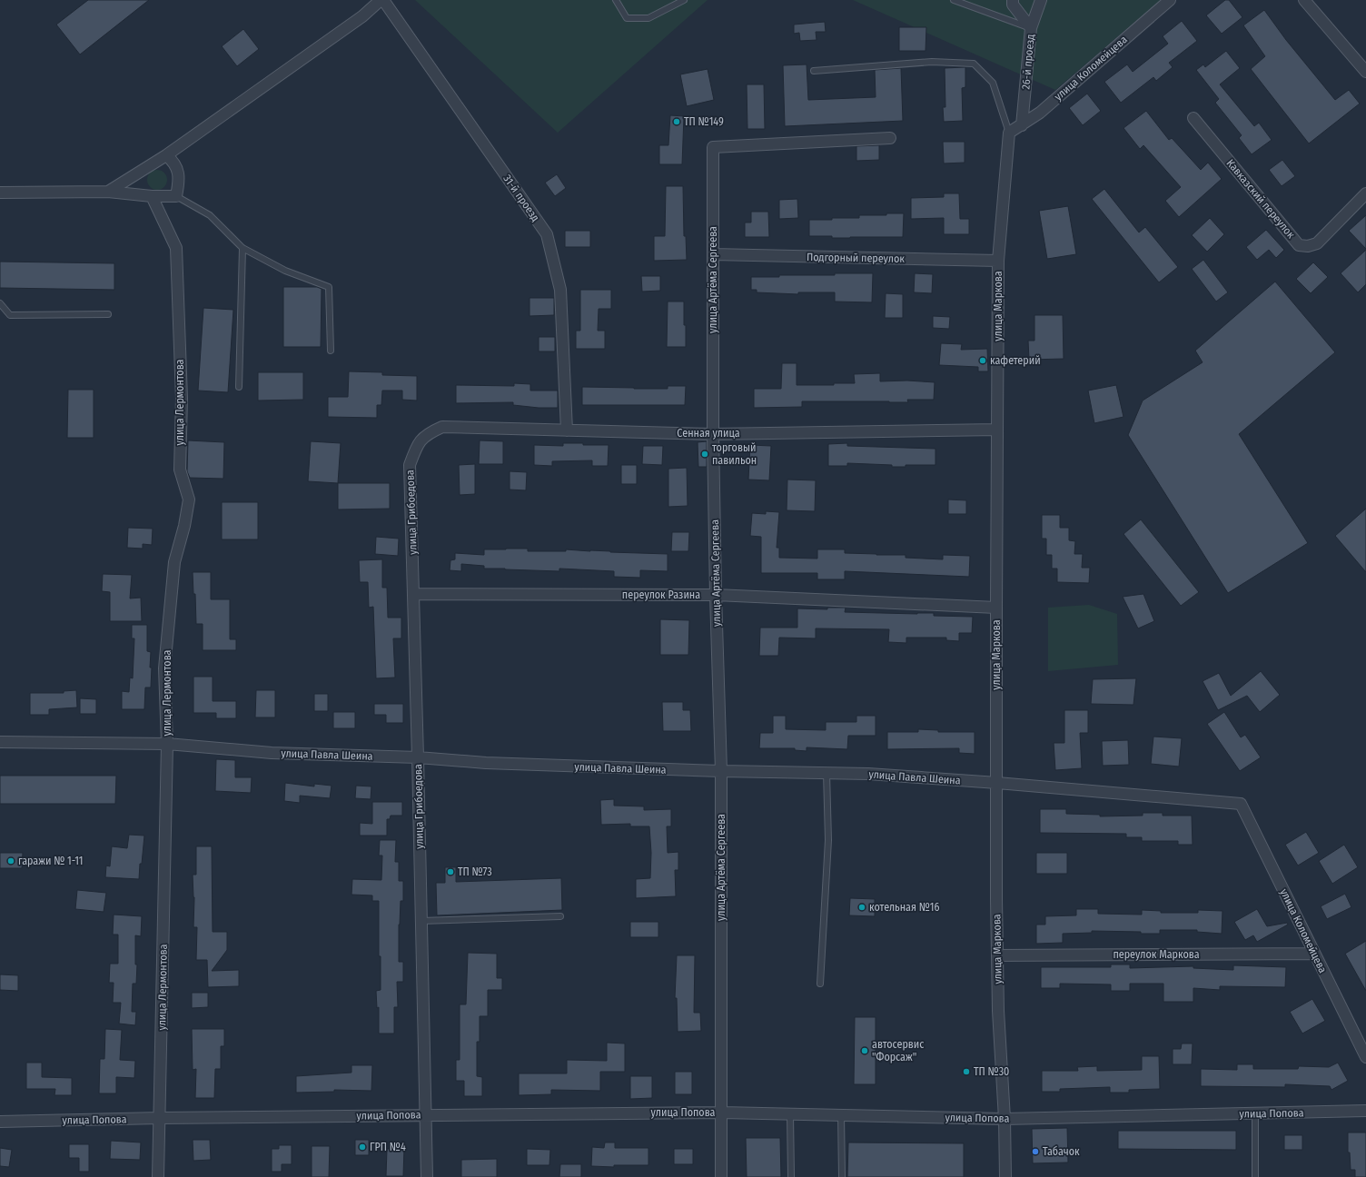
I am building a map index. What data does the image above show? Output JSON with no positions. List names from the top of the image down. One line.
{"streets":{"street":["26-й проезд","улица Коломейцева","31-й проезд","Кавказский переулок","Подгорный переулок","улица Артёма Сергеева","улица Маркова","улица Лермонтова","Сенная улица","улица Грибоедова","переулок Разина","улица Павла Шеина","переулок Маркова","улица Попова"]},"crossings":[["26-й проезд","улица Коломейцева"],["улица Коломейцева","улица Маркова"],["улица Коломейцева","улица Павла Шеина"],["улица Коломейцева","переулок Маркова"],["31-й проезд","Сенная улица"],["Подгорный переулок","улица Артёма Сергеева"],["Подгорный переулок","улица Маркова"],["улица Артёма Сергеева","Сенная улица"],["улица Артёма Сергеева","переулок Разина"],["улица Артёма Сергеева","улица Павла Шеина"],["улица Артёма Сергеева","улица Попова"],["улица Маркова","Сенная улица"],["улица Маркова","переулок Разина"],["улица Маркова","улица Павла Шеина"],["улица Маркова","переулок Маркова"],["улица Маркова","улица Попова"],["улица Лермонтова","улица Павла Шеина"],["улица Лермонтова","улица Попова"],["Сенная улица","улица Грибоедова"],["улица Грибоедова","переулок Разина"],["улица Грибоедова","улица Павла Шеина"],["улица Грибоедова","улица Попова"]],"places":["ТП №149","кафетерий","торговый павильон","гаражи № 1-11","ТП №73","котельная №16","автосервис \"Форсаж\"","ТП №30","ГРП №4","Табачок"]}
